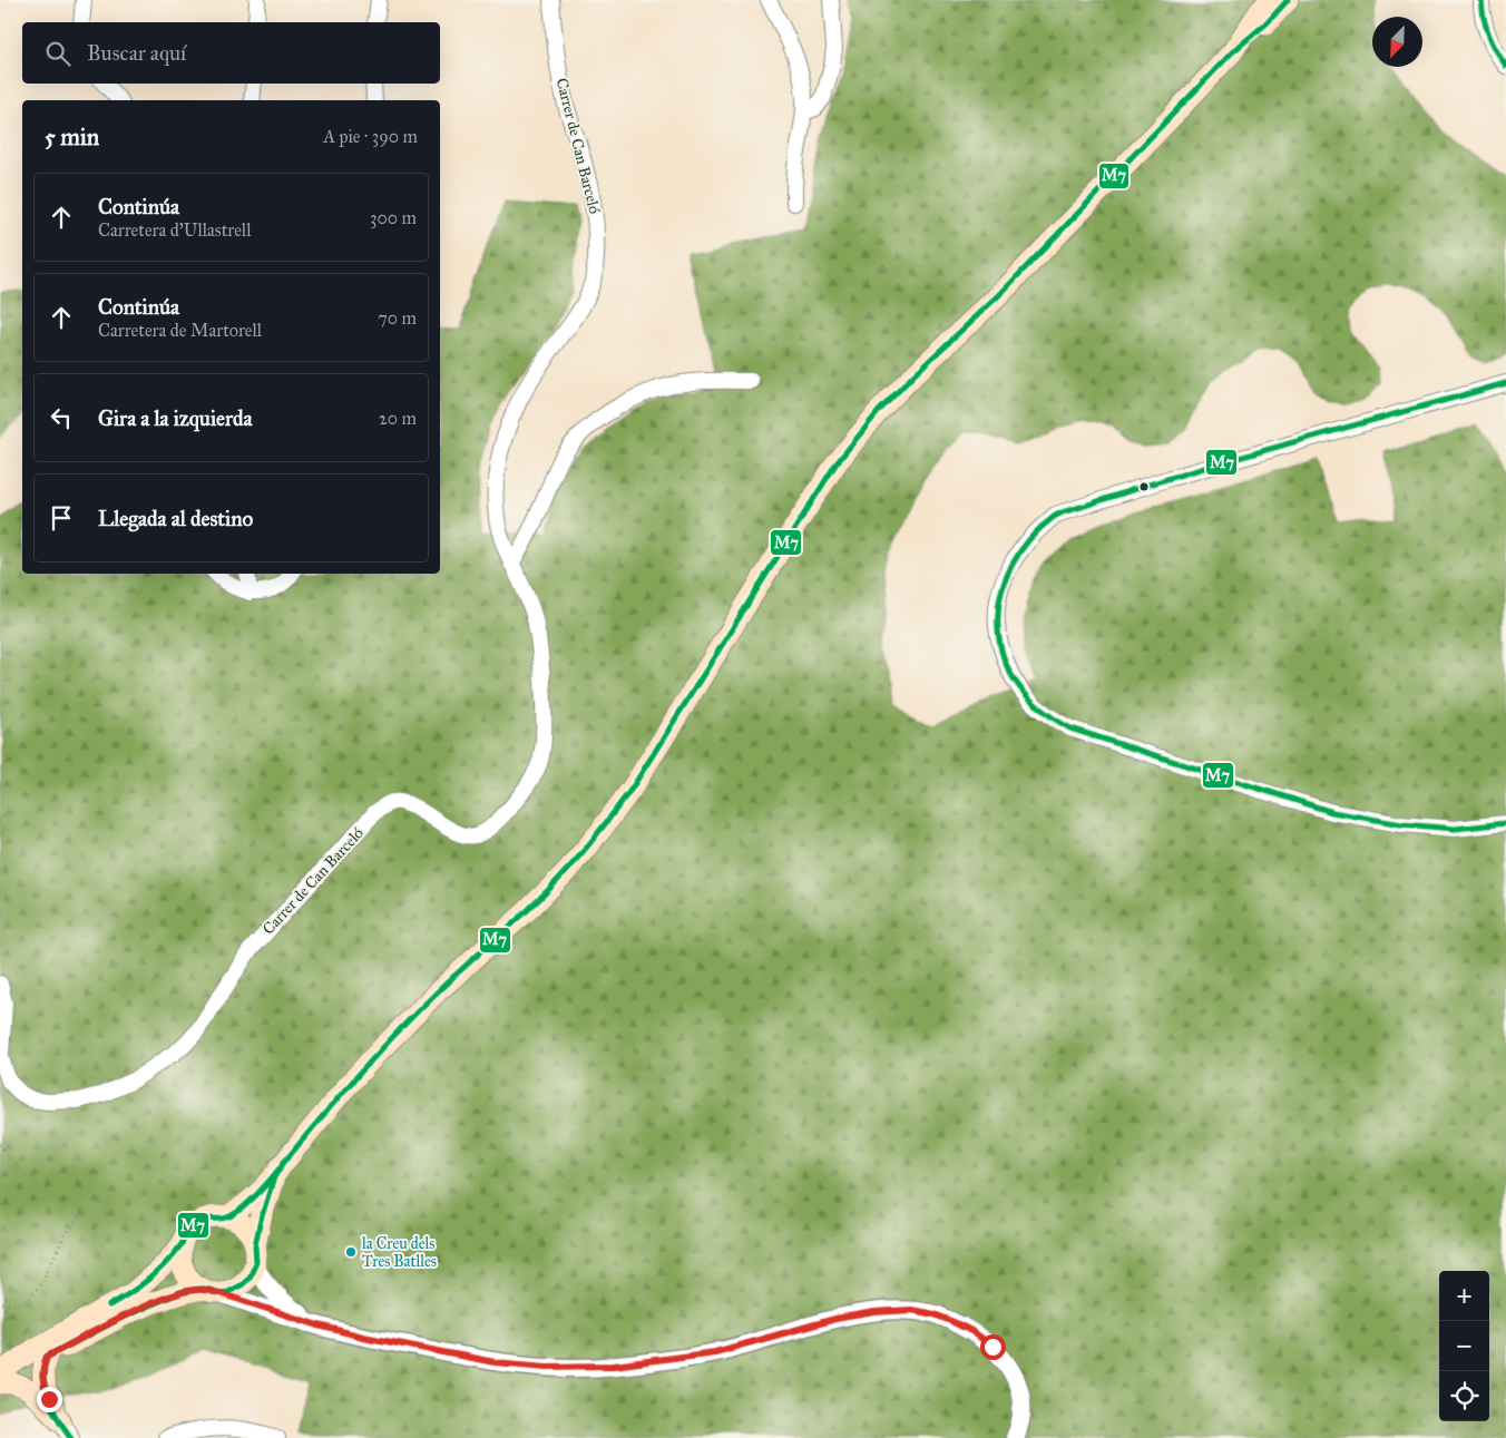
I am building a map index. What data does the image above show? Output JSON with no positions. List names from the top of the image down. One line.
{"streets":{"street":["Carrer de Can Barceló"]},"places":["la Creu dels Tres Batlles"],"lines":["transit line M7"],"north":"bottom left","page":{"search":"Buscar aquí","heading":["5 min","A pie · 390 m"],"list":[["Continúa","Carretera d'Ullastrell","300 m"],["Continúa","Carretera de Martorell","70 m"],["Gira a la izquierda","20 m"],"Llegada al destino"],"map_buttons":["+","−"]}}
